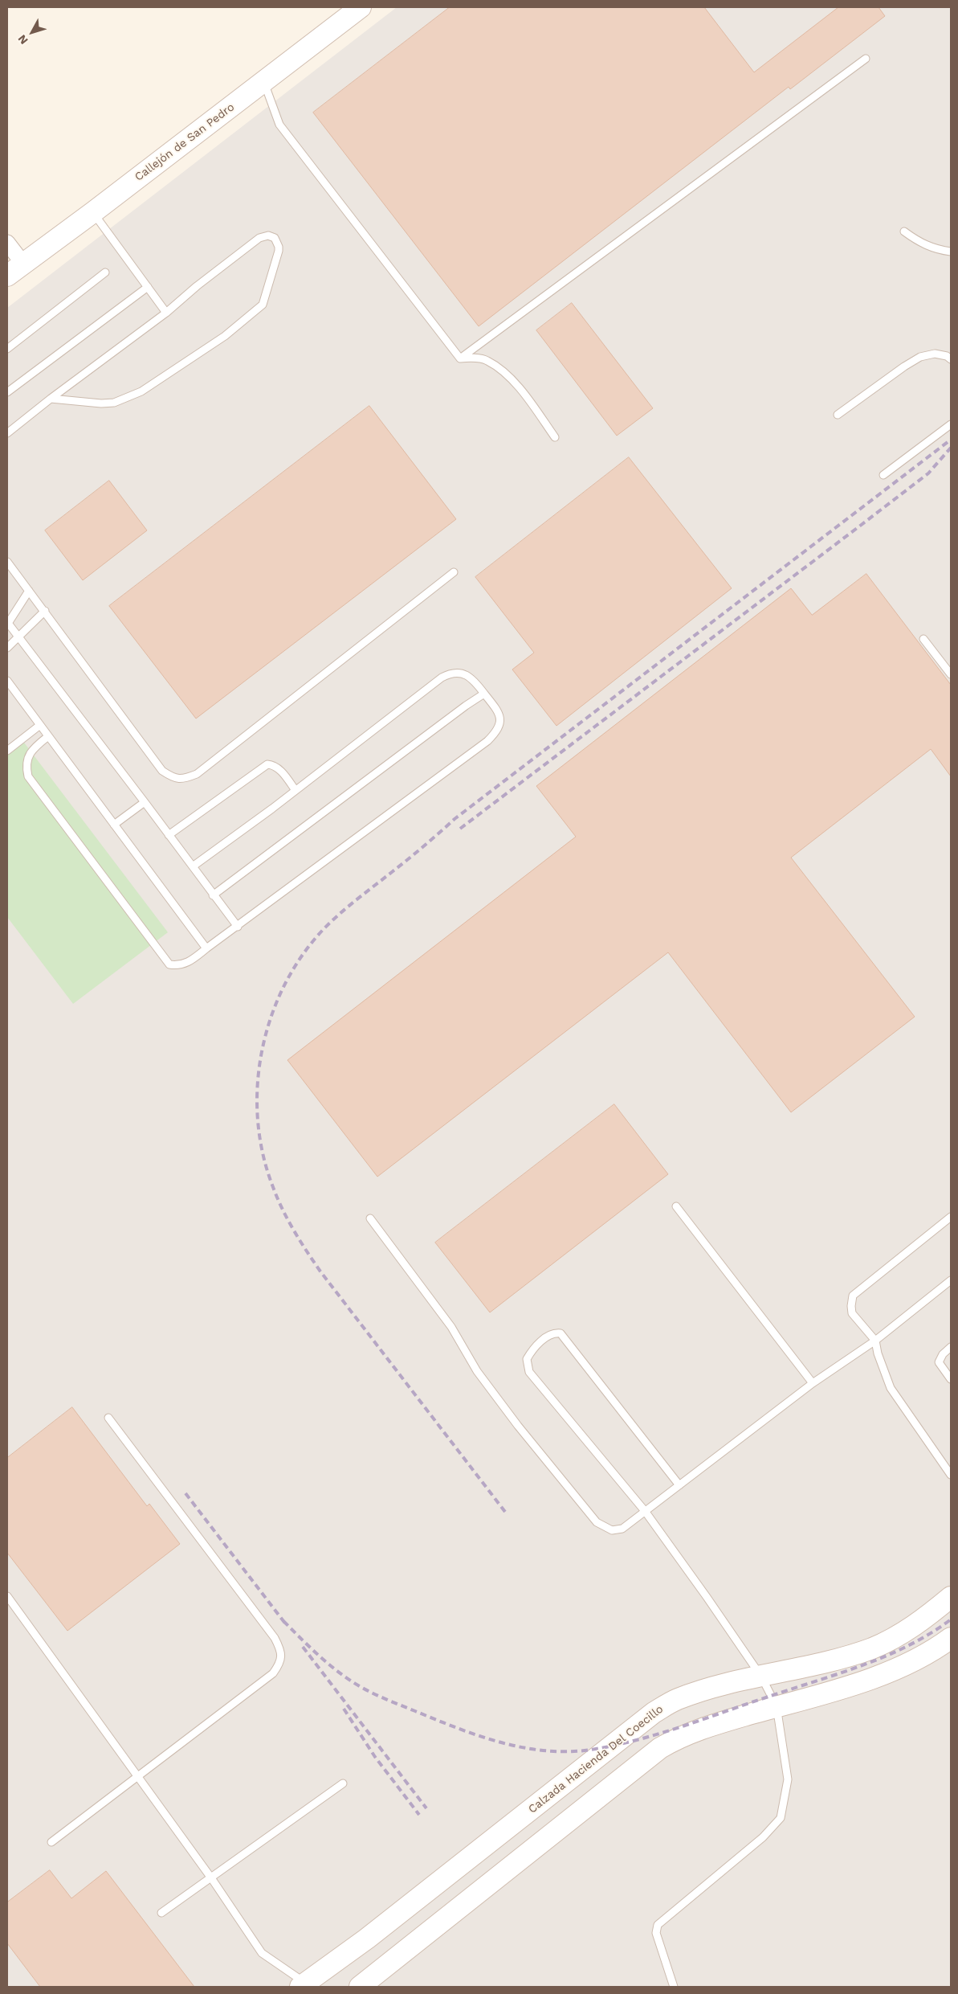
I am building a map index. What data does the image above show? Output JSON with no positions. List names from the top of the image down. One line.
{"streets":{"main road":["Callejón de San Pedro","Calzada Hacienda Del Coecillo"]},"north":"bottom left"}
